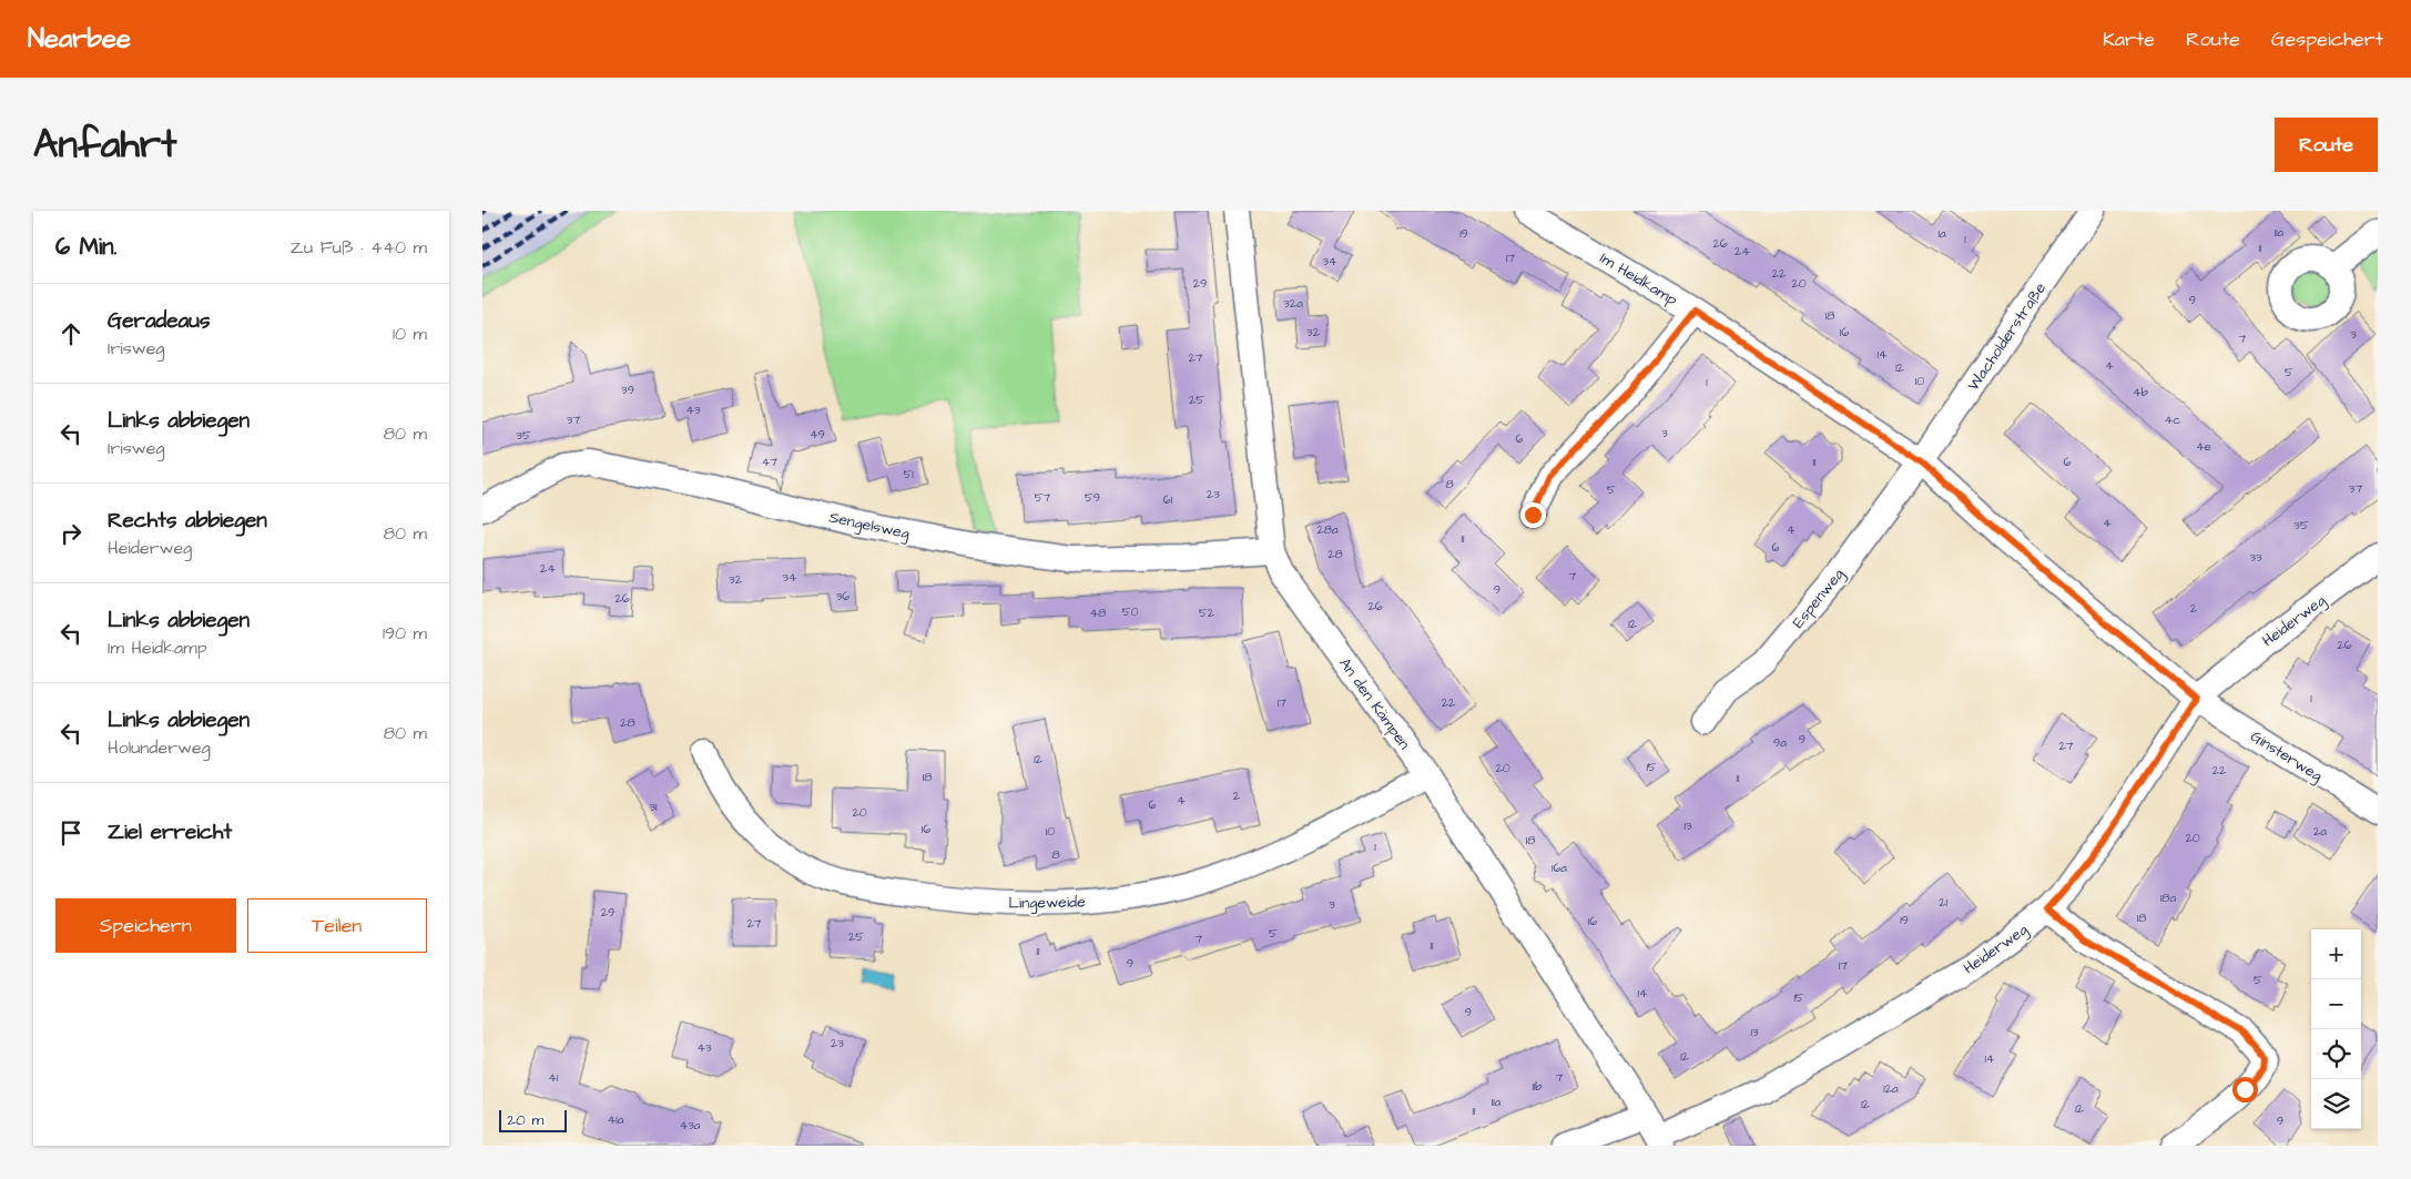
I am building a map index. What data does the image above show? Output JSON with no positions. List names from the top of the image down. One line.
{"streets":{"street":["Im Heidkamp","Wacholderstraße","Sengelsweg","Espenweg","Heiderweg","An den Kämpen","Ginsterweg","Lingeweide"]},"crossings":[["Im Heidkamp","Wacholderstraße"],["Im Heidkamp","Espenweg"],["Im Heidkamp","Heiderweg"],["Im Heidkamp","Ginsterweg"],["Wacholderstraße","Espenweg"],["Sengelsweg","An den Kämpen"],["Heiderweg","An den Kämpen"],["Heiderweg","Ginsterweg"],["An den Kämpen","Lingeweide"]],"house_numbers":["11a","19","1a","1","26","11","24","17","34","22","29","20","9","32a","18","32","16","3","7","14","27","4","12","5","10","1","39","4b","25","43","37","4c","3","49","35","6","4e","47","11","6","51","8","37","5","23","57","59","61","4","35","28a","4","11","6","28","33","24","7","34","32","9","36","26","26","2","50","48","52","12","26","1","17","22","28","9","9a","27","12","15","20","22","18","11","2","4","6","31","20","13","16","10","2a","20","18","1","8","16a","18a","21","3","29","18","19","16","27","5","25","7","11","11","9","17","5","14","15","9","13","23","43","12","14","41","7","11b","12a","11a","12","12","11","41a","9","43a"],"scale_bar":"20 m","page":{"header":"Nearbee","nav":["Karte","Route","Gespeichert"],"title":"Anfahrt","buttons":["Route",["Speichern","Teilen"]],"heading":["6 Min.","Zu Fuß · 440 m"],"list":[["Geradeaus","Irisweg","10 m"],["Links abbiegen","Irisweg","80 m"],["Rechts abbiegen","Heiderweg","80 m"],["Links abbiegen","Im Heidkamp","190 m"],["Links abbiegen","Holunderweg","80 m"],"Ziel erreicht"],"map_buttons":["+","−"],"scale":"20 m"}}
